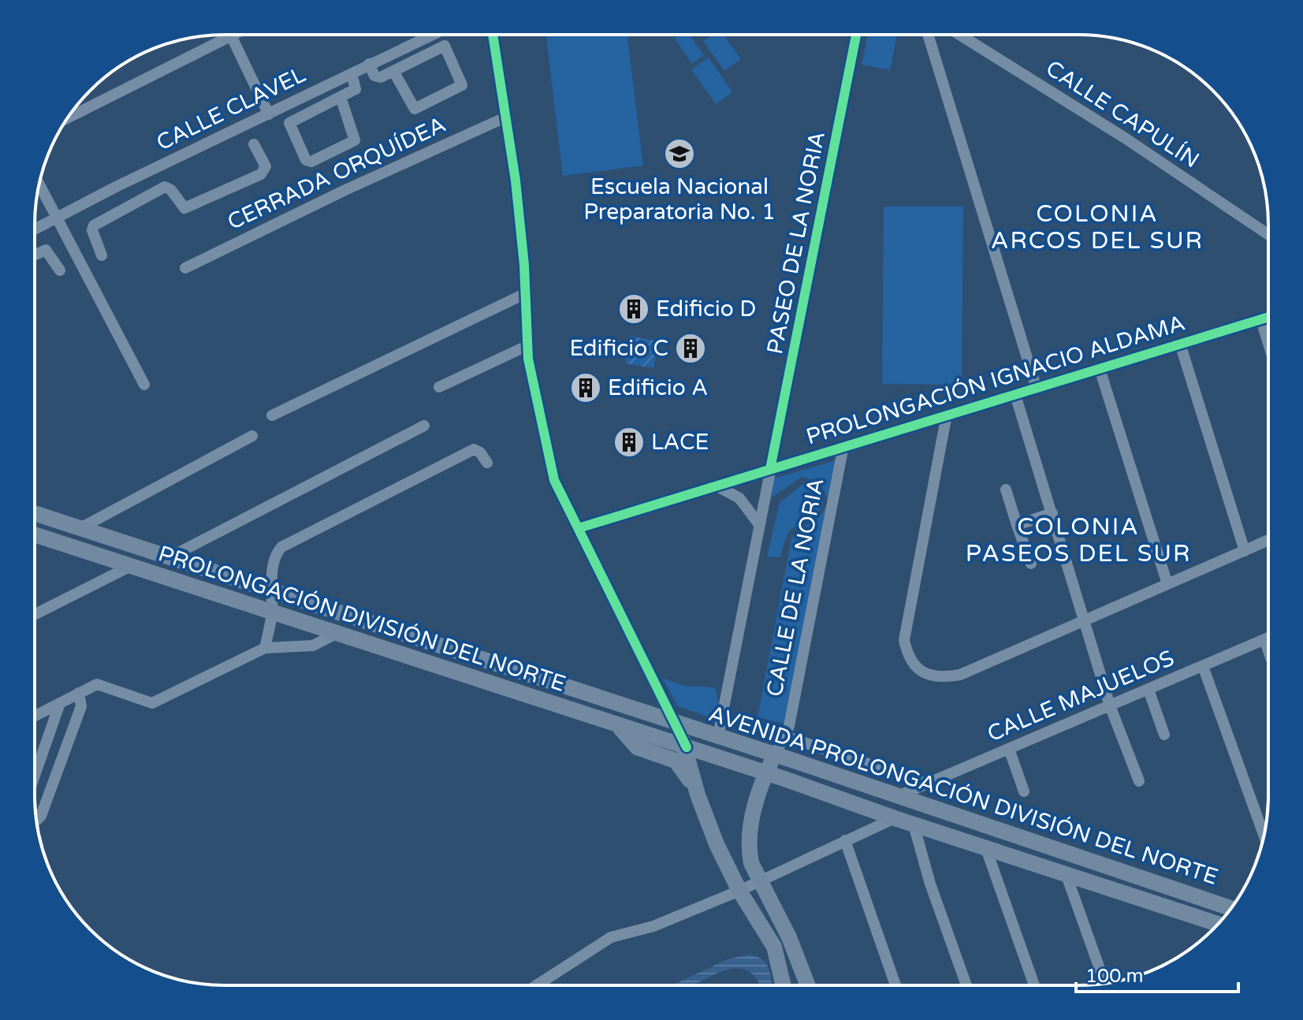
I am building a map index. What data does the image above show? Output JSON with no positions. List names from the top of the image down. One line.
{"streets":{"main road":["PROLONGACIÓN DIVISIÓN DEL NORTE","AVENIDA PROLONGACIÓN DIVISIÓN DEL NORTE"],"street":["CALLE CLAVEL","CALLE CAPULÍN","CERRADA ORQUÍDEA","PASEO DE LA NORIA","PROLONGACIÓN IGNACIO ALDAMA","CALLE DE LA NORIA","CALLE MAJUELOS"]},"crossings":[["PASEO DE LA NORIA","PROLONGACIÓN IGNACIO ALDAMA"],["PROLONGACIÓN IGNACIO ALDAMA","CALLE DE LA NORIA"],["CALLE DE LA NORIA","AVENIDA PROLONGACIÓN DIVISIÓN DEL NORTE"],["PROLONGACIÓN DIVISIÓN DEL NORTE","AVENIDA PROLONGACIÓN DIVISIÓN DEL NORTE"],["CALLE MAJUELOS","AVENIDA PROLONGACIÓN DIVISIÓN DEL NORTE"]],"districts":["COLONIA ARCOS DEL SUR","COLONIA PASEOS DEL SUR"],"places":{"school or university":["Escuela Nacional Preparatoria No. 1"],"building":["Edificio D","Edificio C","Edificio A","LACE"]},"scale_bar":"100 m"}
